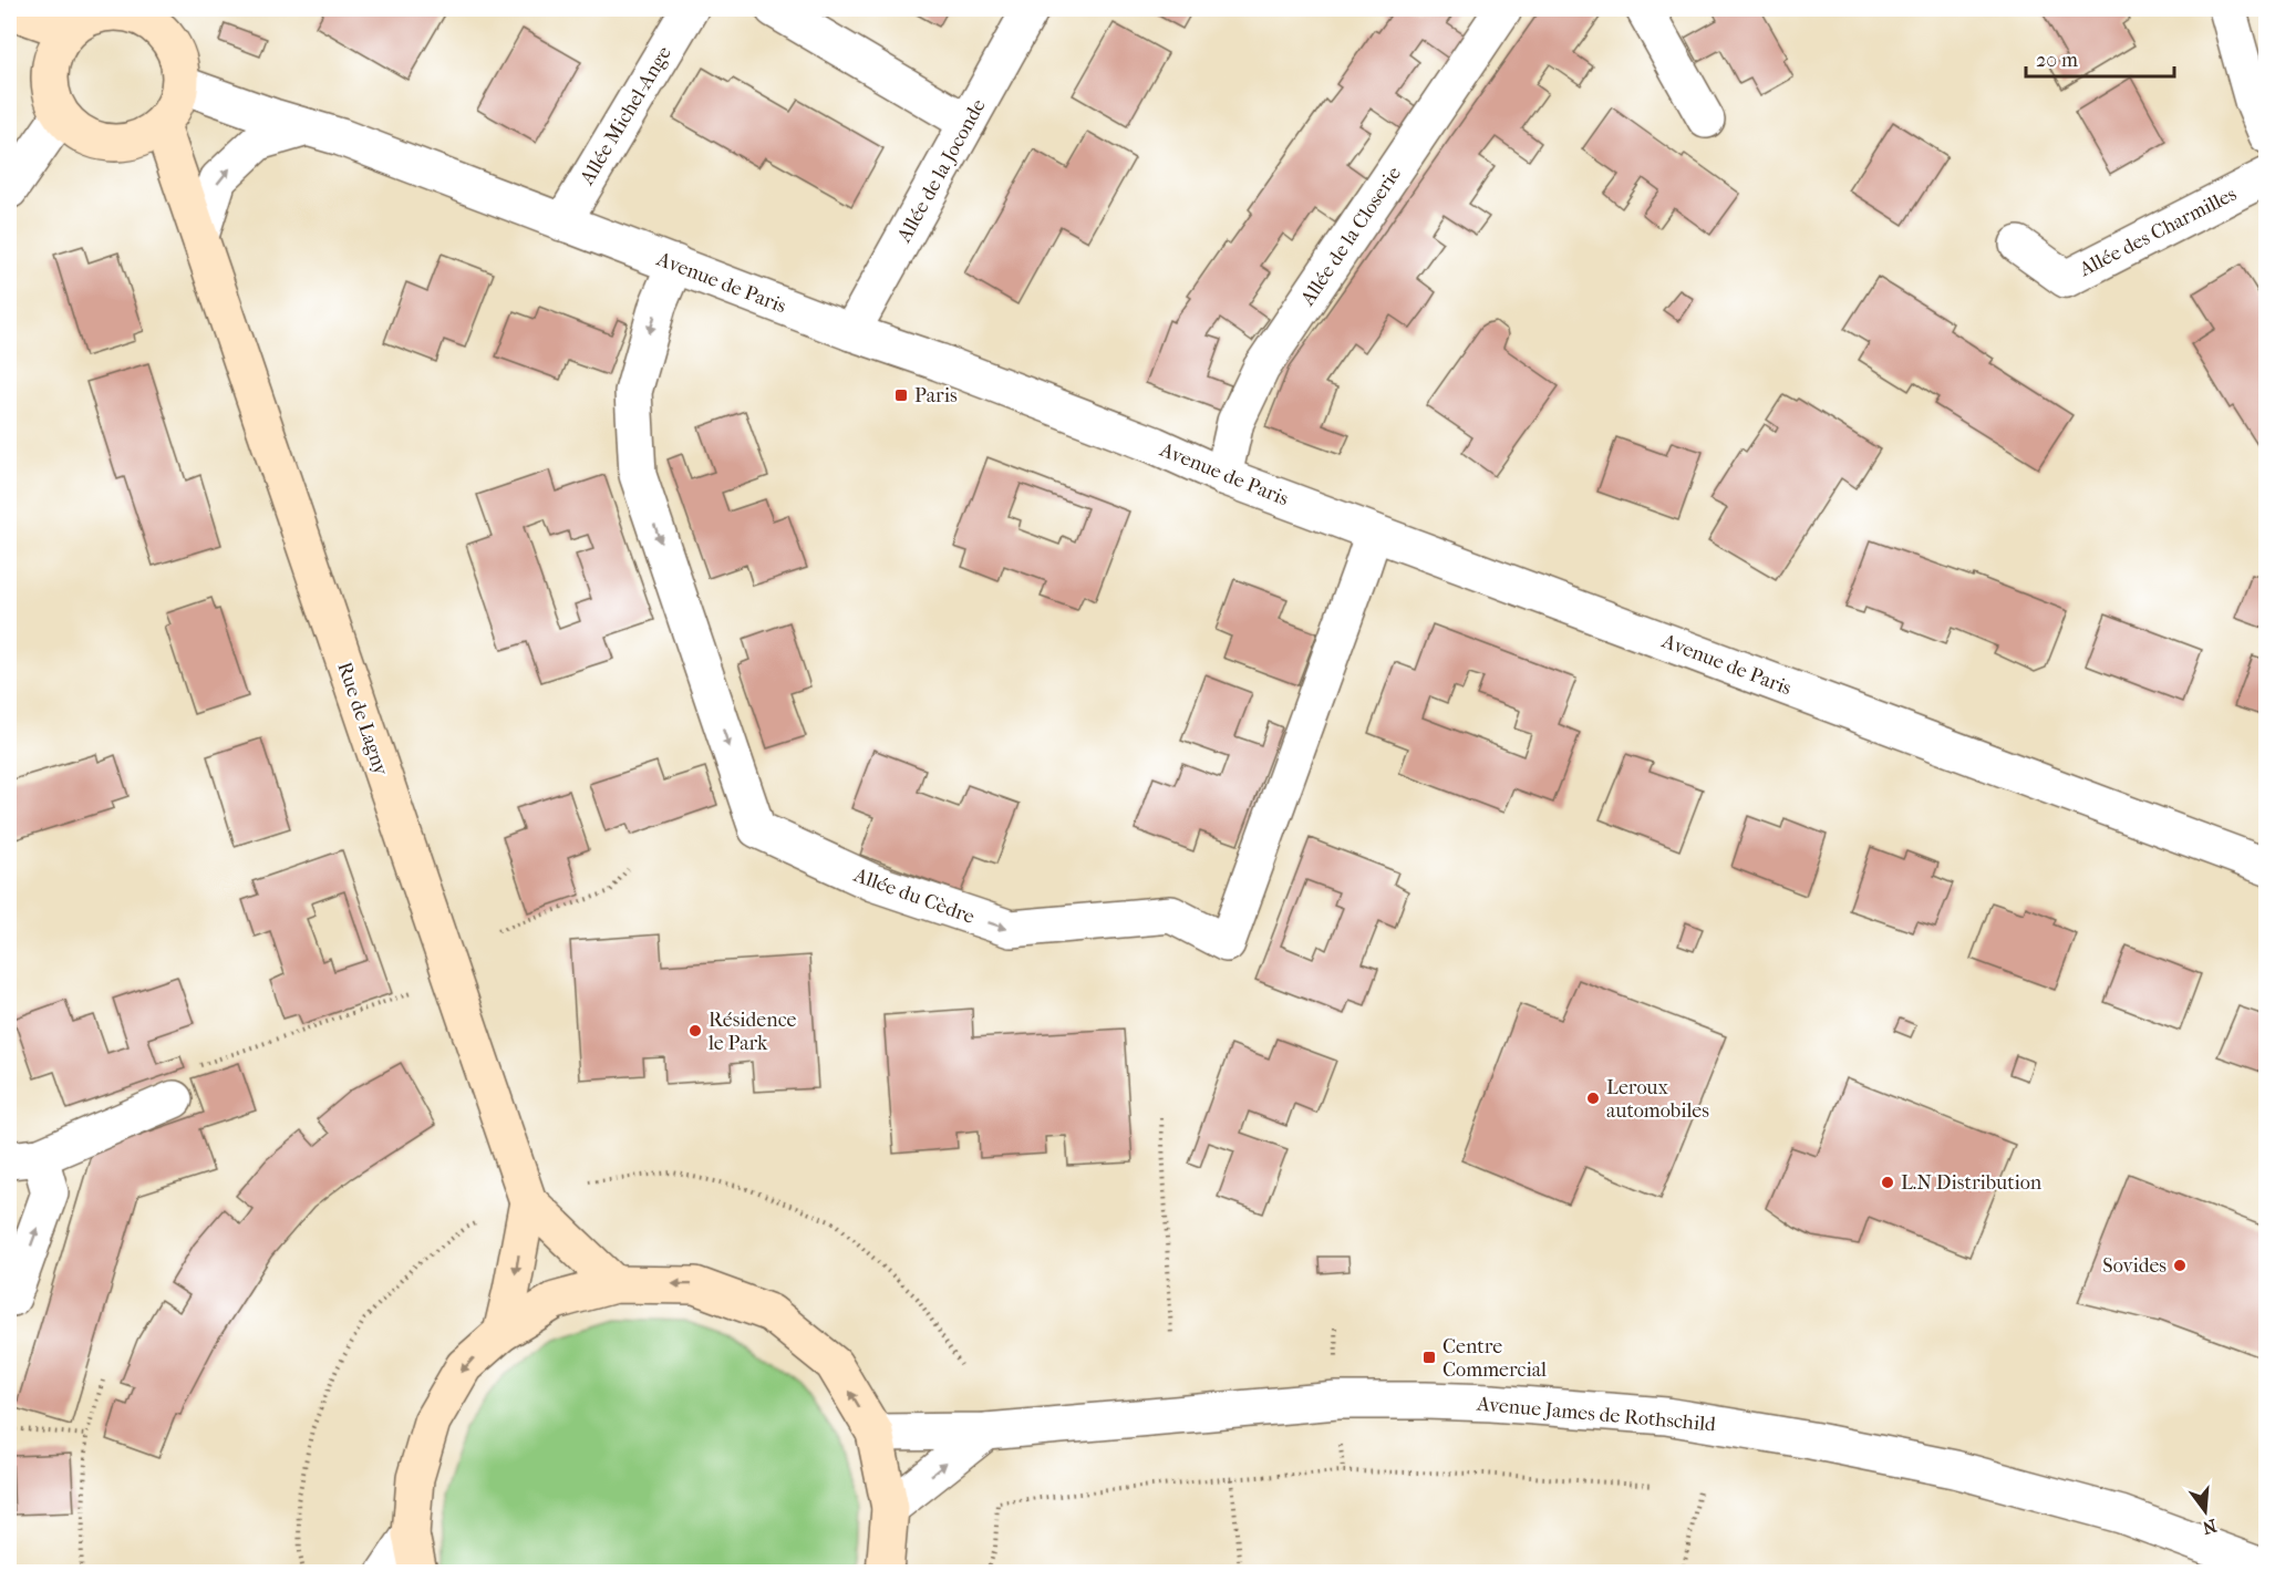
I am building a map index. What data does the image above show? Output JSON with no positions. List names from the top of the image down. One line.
{"streets":{"main road":["Rue de Lagny"],"street":["Allée Michel-Ange","Allée de la Joconde","Allée des Charmilles","Allée de la Closerie","Avenue de Paris","Allée du Cèdre","Avenue James de Rothschild"]},"crossings":[["Allée Michel-Ange","Avenue de Paris"],["Allée de la Joconde","Avenue de Paris"],["Allée de la Closerie","Avenue de Paris"],["Avenue de Paris","Rue de Lagny"],["Avenue de Paris","Allée du Cèdre"]],"places":{"transit":["Paris","Centre Commercial"],"other":["Résidence le Park","Leroux automobiles","L.N Distribution","Sovides"]},"scale_bar":"20 m","north":"bottom"}
